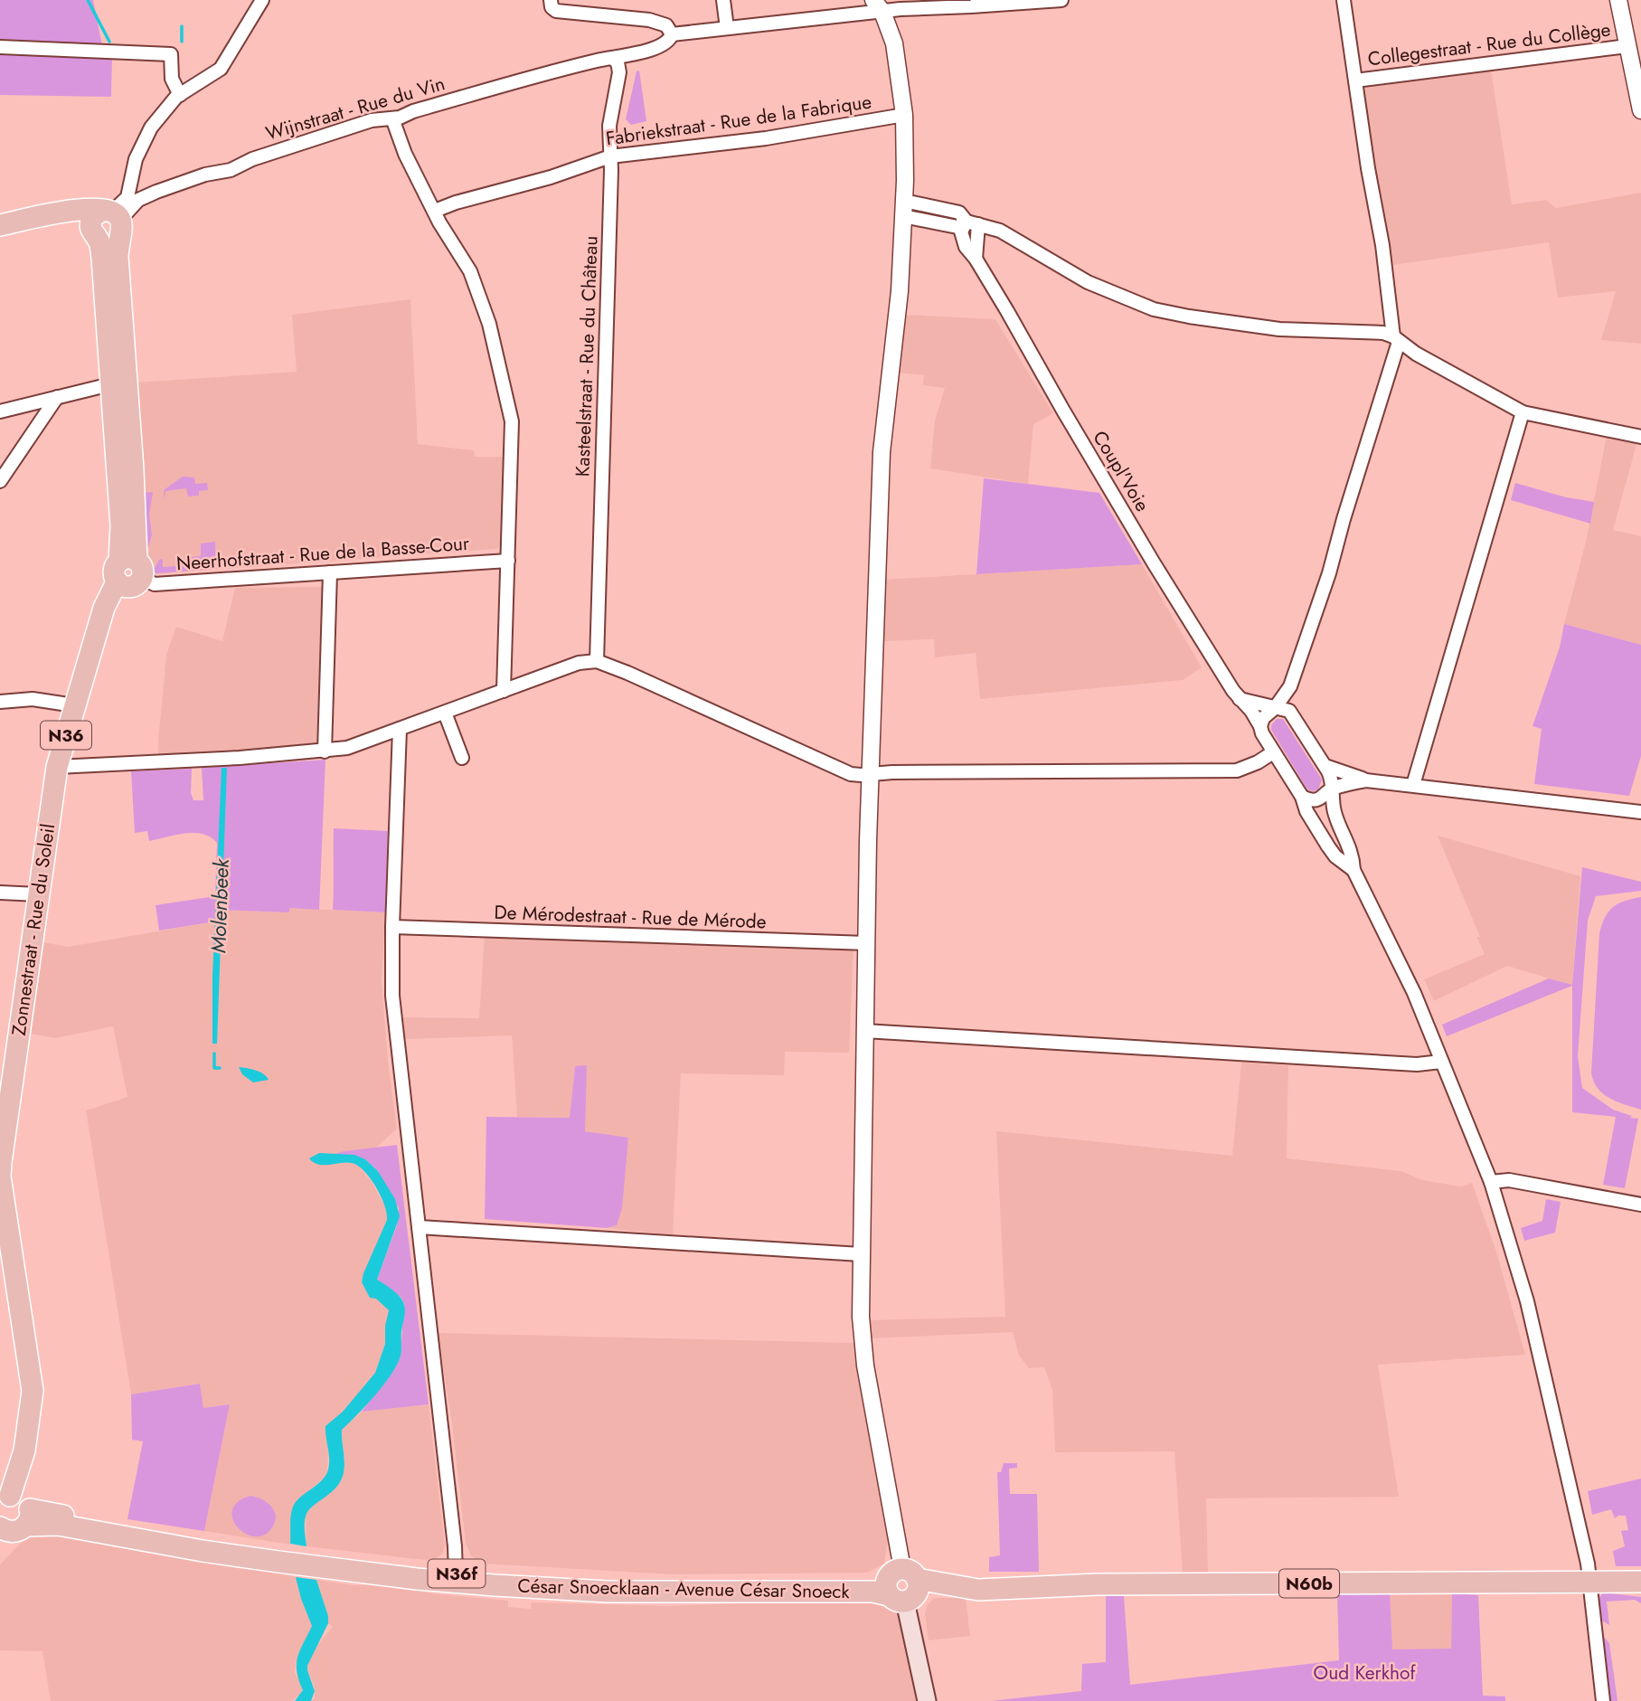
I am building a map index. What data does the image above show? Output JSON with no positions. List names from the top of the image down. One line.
{"streets":{"main road":["N36","Zonnestraat - Rue du Soleil","N36f","N60b","César Snoecklaan - Avenue César Snoeck"],"street":["Collegestraat - Rue du Collège","Wijnstraat - Rue du Vin","Fabriekstraat - Rue de la Fabrique","Kasteelstraat - Rue du Château","Coupl'Voie","Neerhofstraat - Rue de la Basse-Cour","De Mérodestraat - Rue de Mérode"]},"crossings":[["Wijnstraat - Rue du Vin","Kasteelstraat - Rue du Château"],["Wijnstraat - Rue du Vin","N36"],["Fabriekstraat - Rue de la Fabrique","Kasteelstraat - Rue du Château"],["Neerhofstraat - Rue de la Basse-Cour","N36"],["Neerhofstraat - Rue de la Basse-Cour","Zonnestraat - Rue du Soleil"],["N36","Zonnestraat - Rue du Soleil"],["Zonnestraat - Rue du Soleil","César Snoecklaan - Avenue César Snoeck"],["N60b","César Snoecklaan - Avenue César Snoeck"]],"water":["Molenbeek"],"parks":["Oud Kerkhof"]}
